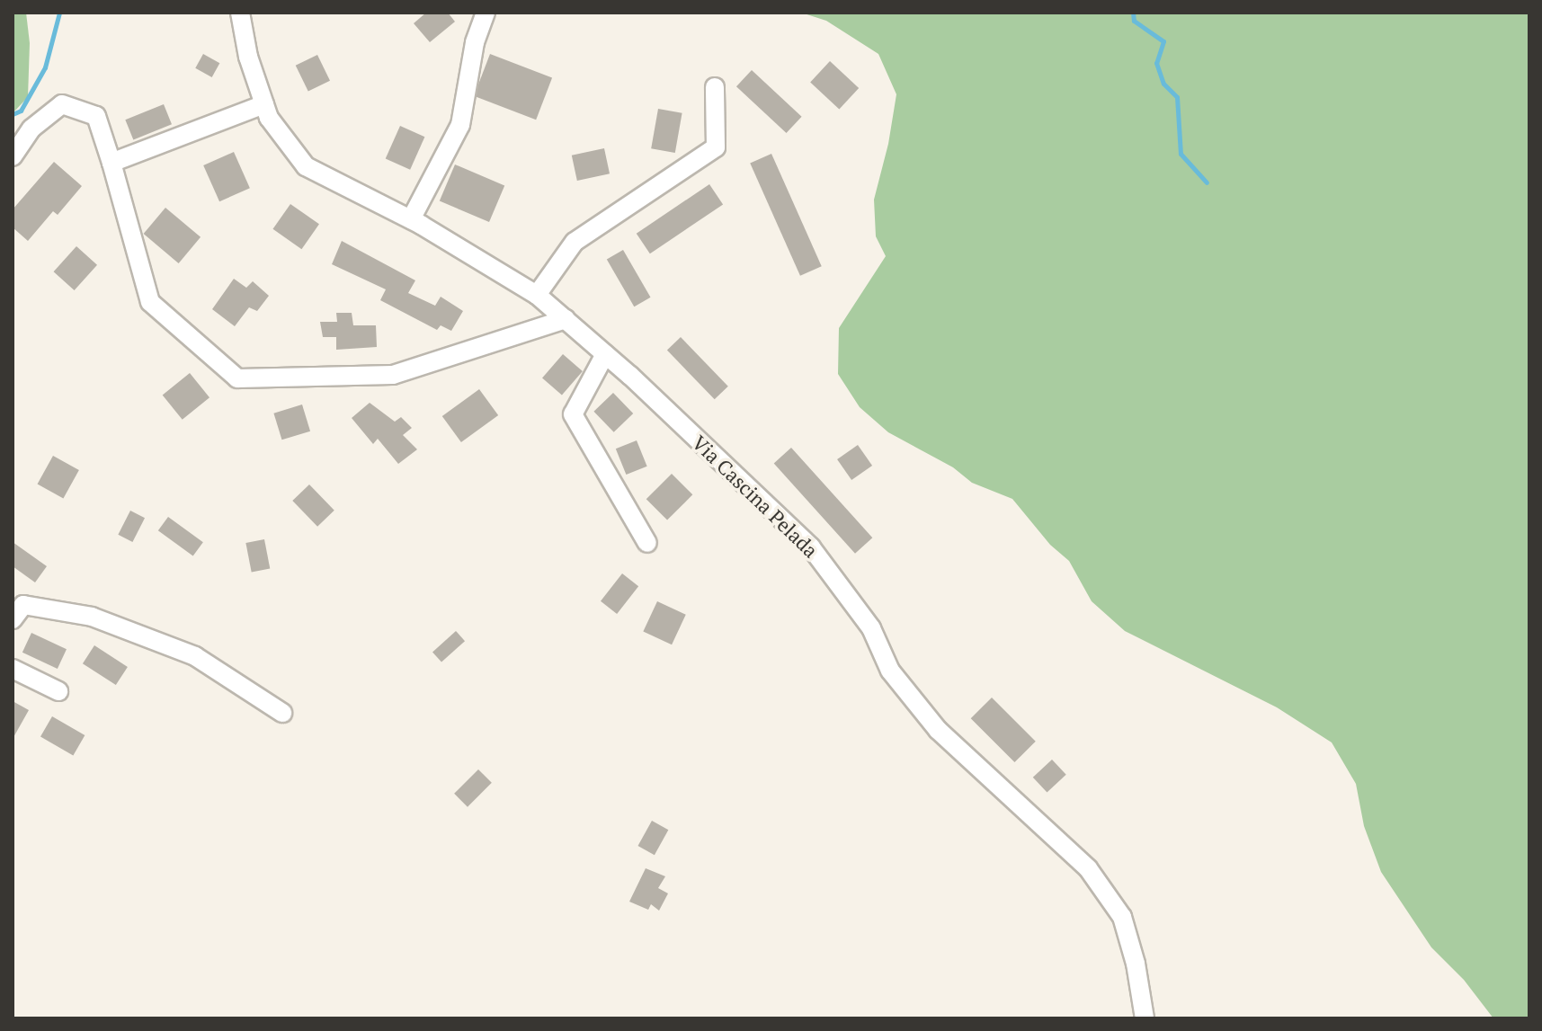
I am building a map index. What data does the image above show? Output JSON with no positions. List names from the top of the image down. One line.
{"streets":{"street":["Via Cascina Pelada"]}}
